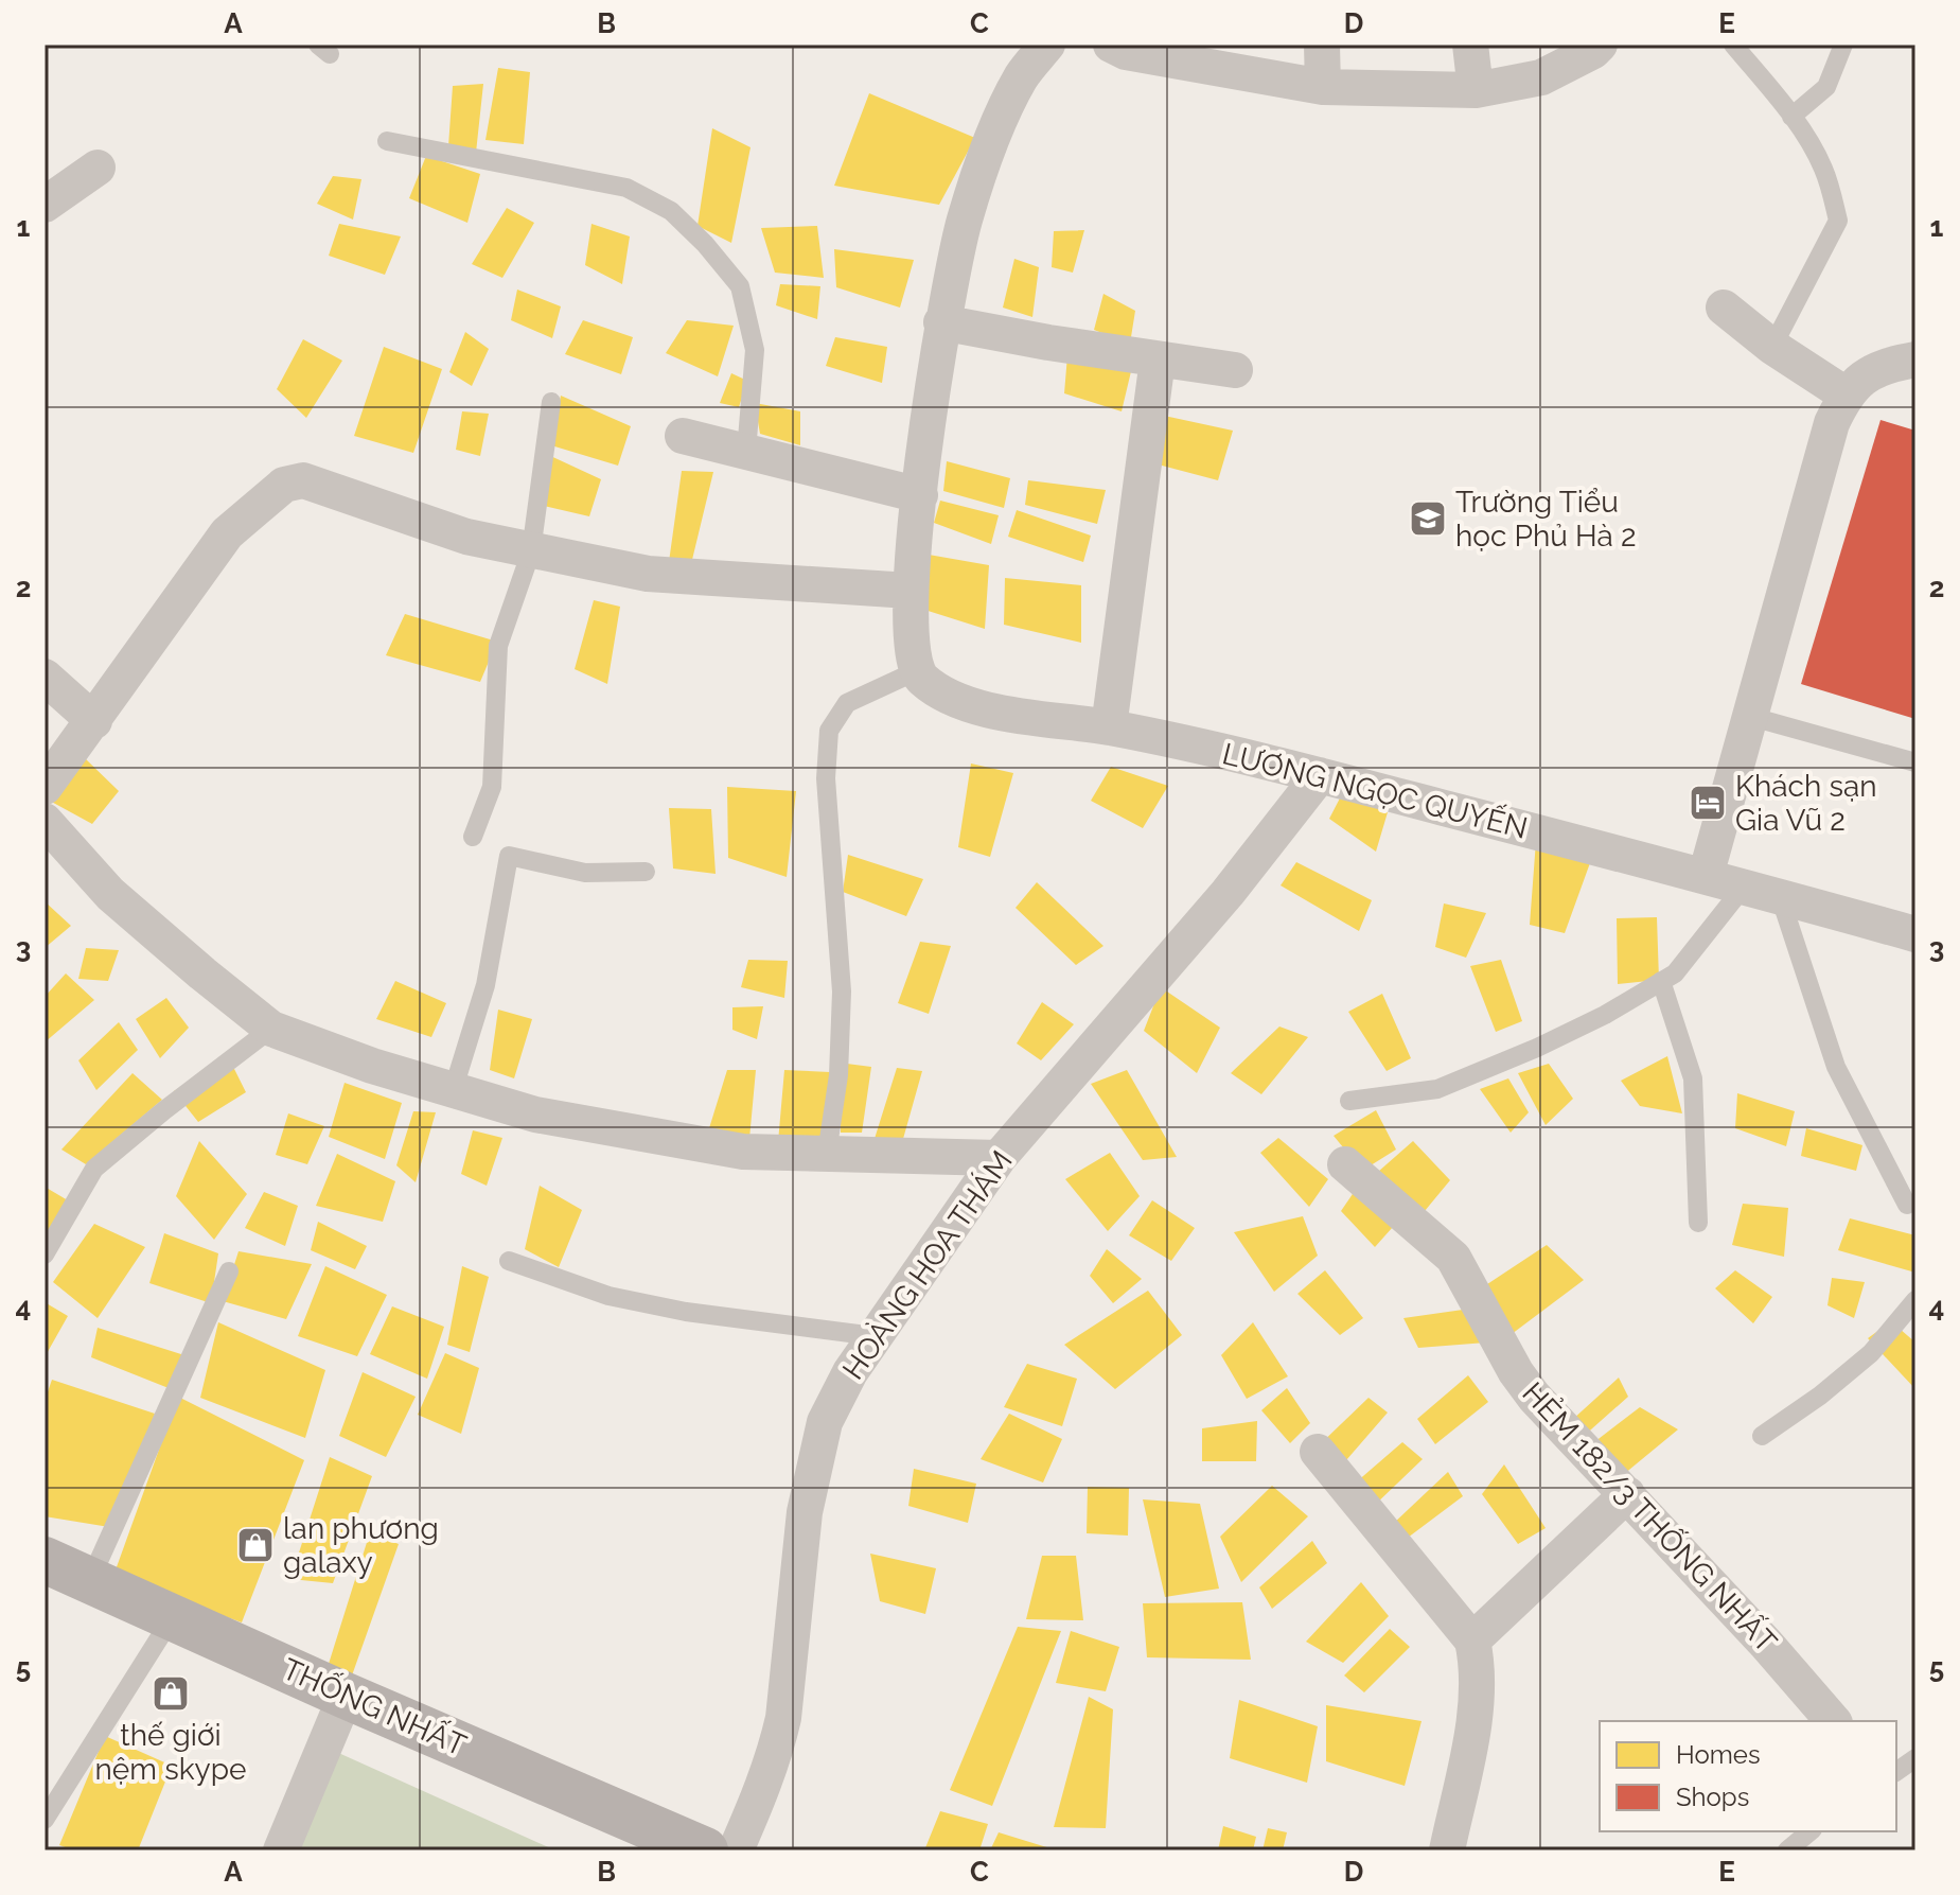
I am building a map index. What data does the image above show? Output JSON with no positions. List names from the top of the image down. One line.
{"streets":{"main road":["THỐNG NHẤT"],"street":["LƯƠNG NGỌC QUYẾN","HOÀNG HOA THÁM","HẺM 182/3 THỐNG NHẤT"]},"crossings":[["LƯƠNG NGỌC QUYẾN","HOÀNG HOA THÁM"]],"places":{"school or university":["Trường Tiểu học Phủ Hà 2"],"hotel":["Khách sạn Gia Vũ 2"],"shop":["lan phương galaxy","thế giới nệm skype"]},"legend":["Homes","Shops"],"grid":{"columns":["A","B","C","D","E"],"rows":["1","2","3","4","5"]}}
